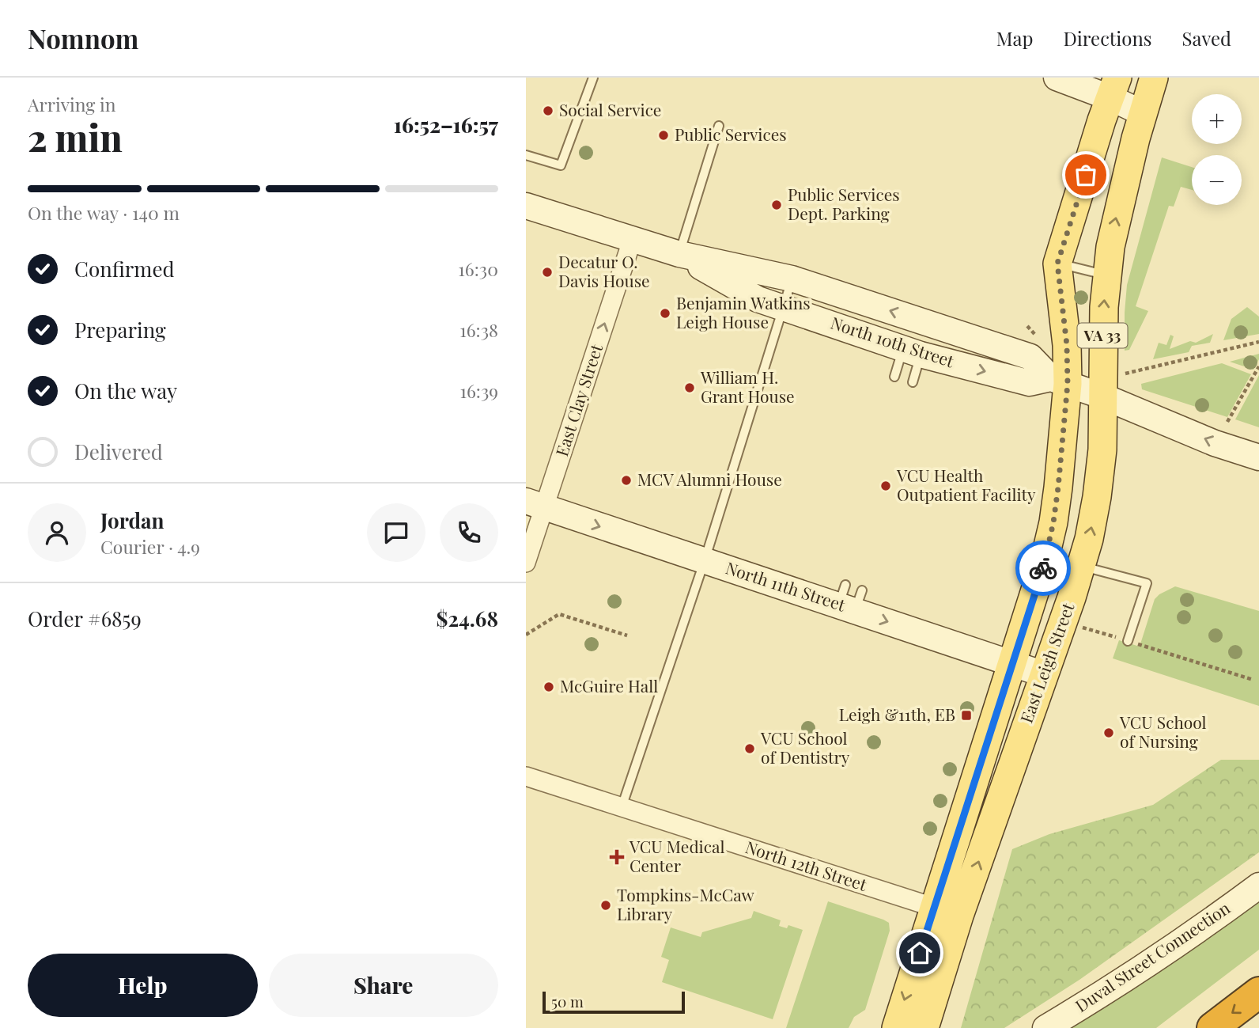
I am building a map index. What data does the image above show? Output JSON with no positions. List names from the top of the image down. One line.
{"streets":{"main road":["VA 33","East Leigh Street"],"street":["North 10th Street","East Clay Street","North 11th Street","North 12th Street","Duval Street Connection"]},"crossings":[["VA 33","East Leigh Street"],["VA 33","North 12th Street"],["North 10th Street","East Clay Street"],["North 10th Street","East Leigh Street"],["East Clay Street","North 11th Street"],["North 11th Street","East Leigh Street"],["East Leigh Street","North 12th Street"]],"one_way":["East Clay Street","North 11th Street"],"places":{"other":["Social Service","Public Services","Public Services Dept. Parking","Decatur O. Davis House","Benjamin Watkins Leigh House","William H. Grant House","MCV Alumni House","VCU Health Outpatient Facility","McGuire Hall","VCU School of Nursing","VCU School of Dentistry","Tompkins-McCaw Library"],"transit":["Leigh &11th, EB"],"health":["VCU Medical Center"]},"scale_bar":"50 m","page":{"header":"Nomnom","nav":["Map","Directions","Saved"],"heading":["2 min","Arriving in","16:52–16:57"],"panel":["Jordan","Courier · 4.9","Order #6859","$24.68"],"map_buttons":["+","−"],"bar":"On the way · 140 m","list":[["Confirmed","16:30"],["Preparing","16:38"],["On the way","16:39"],"Delivered"],"buttons":["Help","Share"],"scale":"50 m"}}
